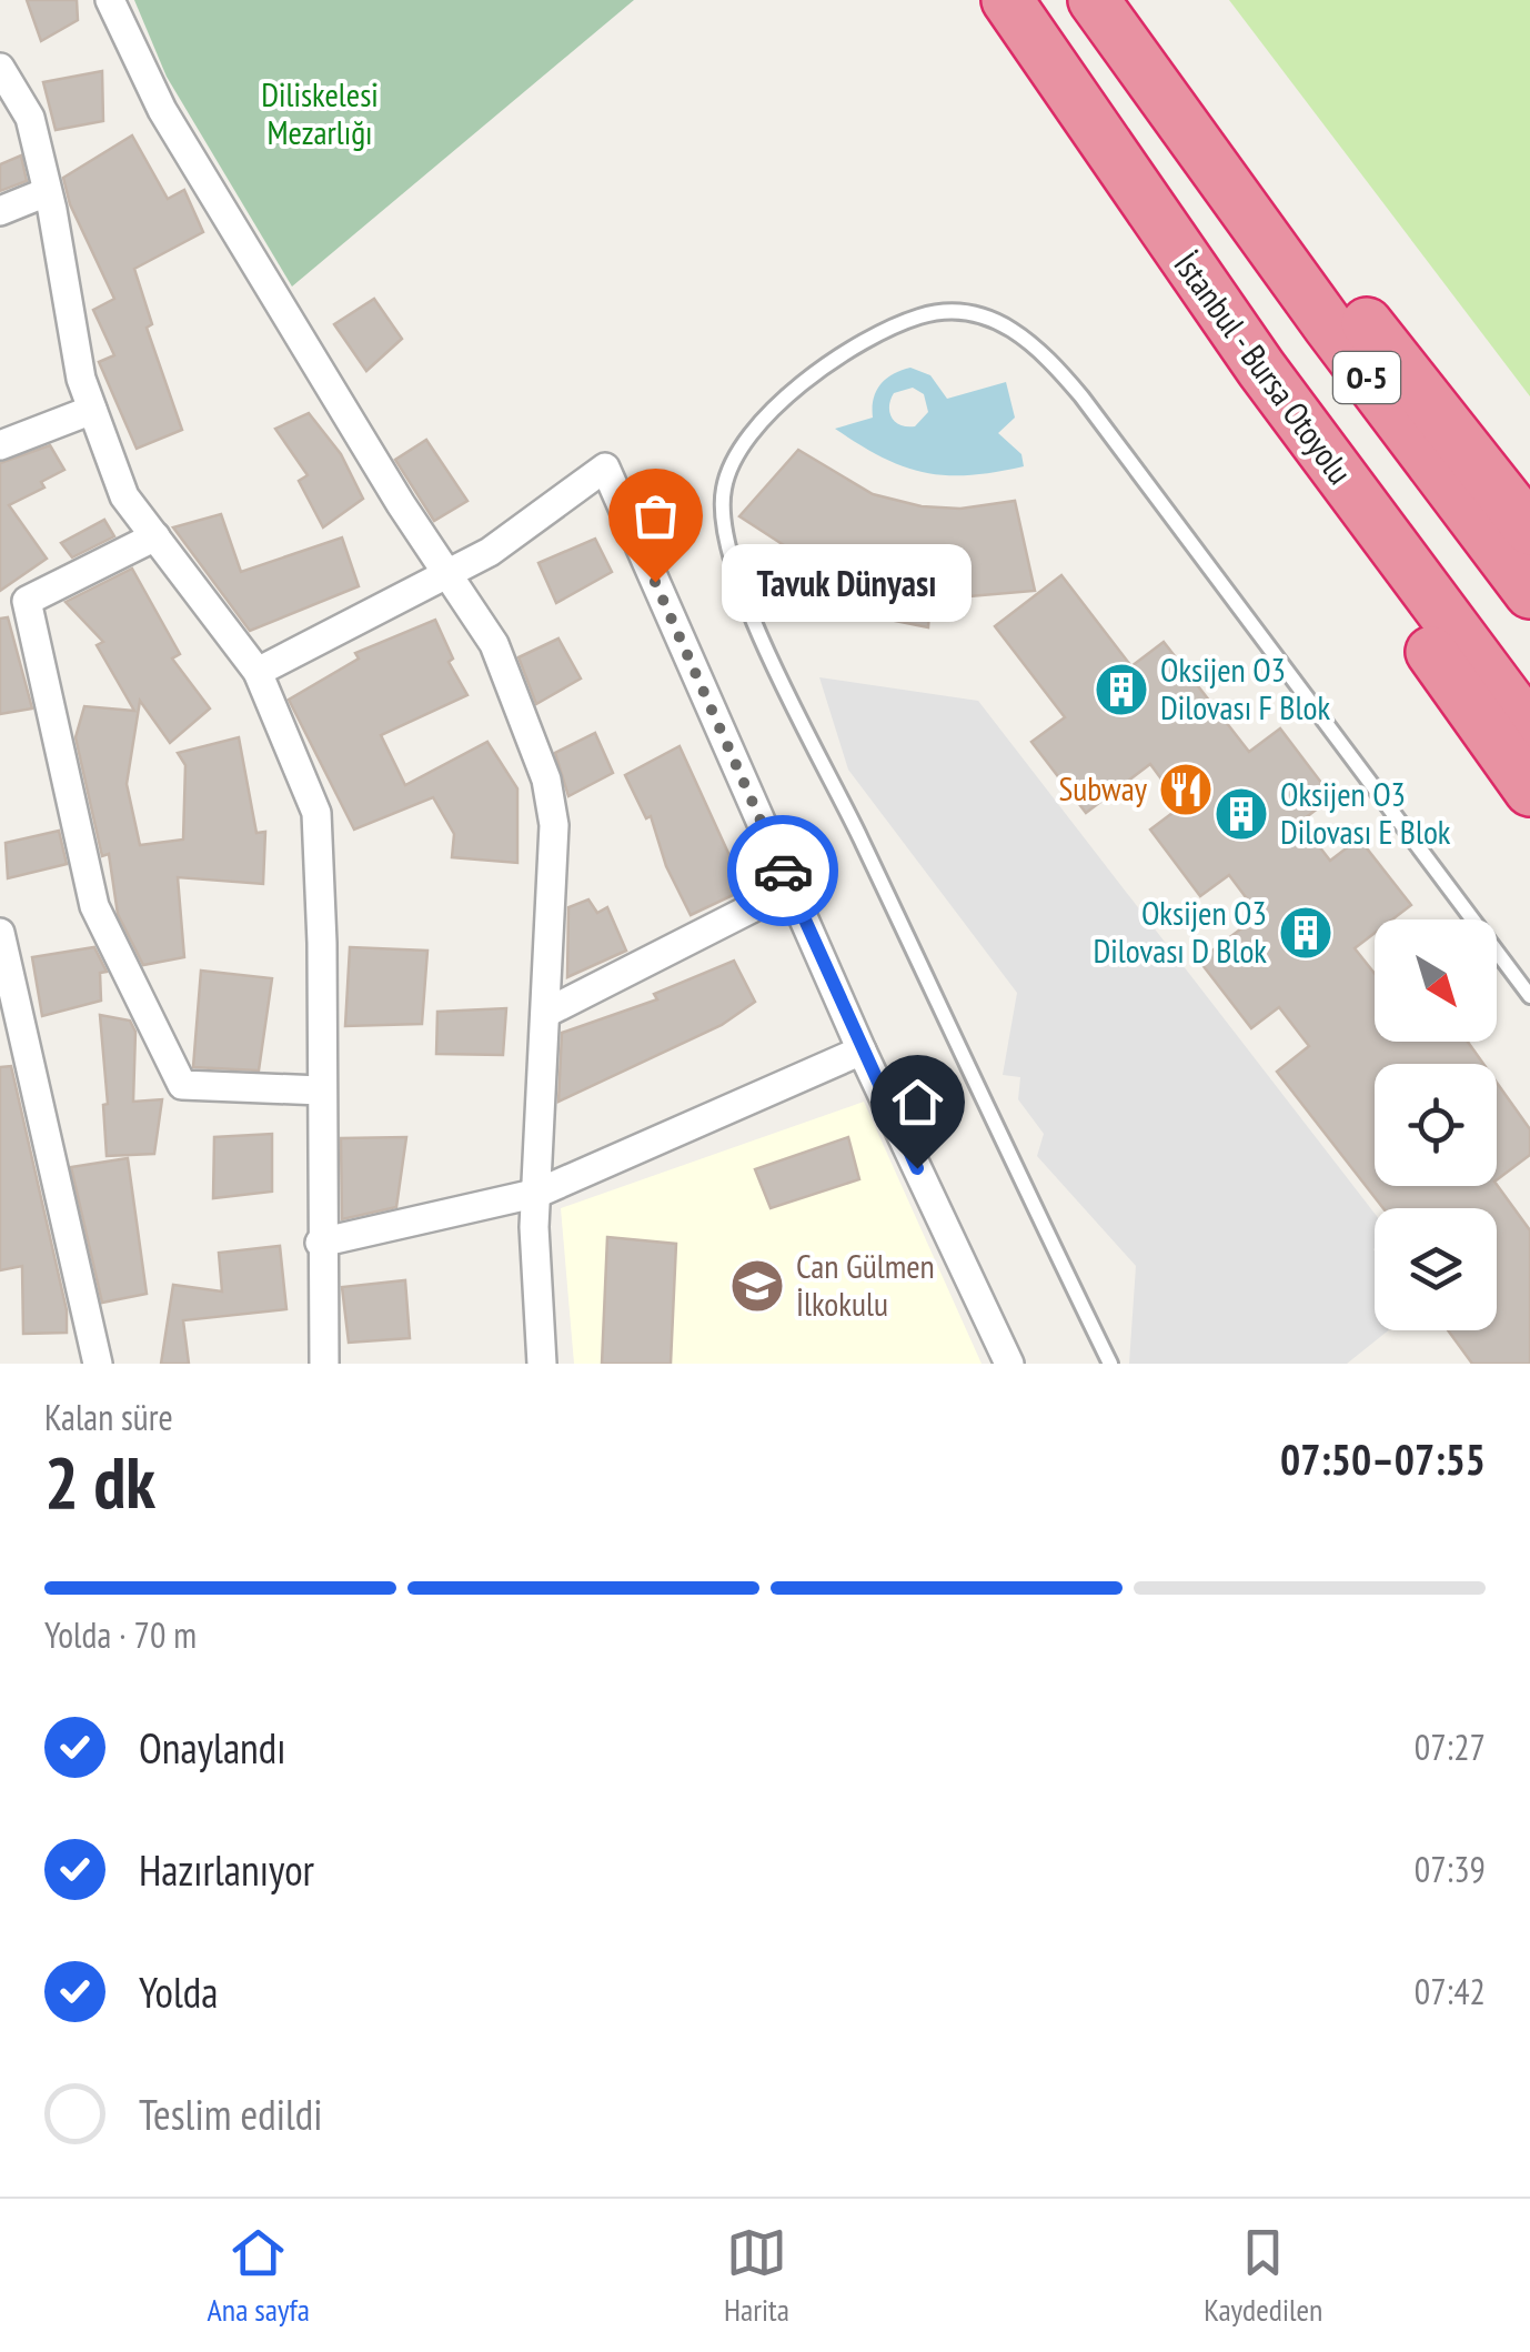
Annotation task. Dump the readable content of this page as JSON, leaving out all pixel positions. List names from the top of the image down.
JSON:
{
  "streets": {
    "highway": ["İstanbul - Bursa Otoyolu", "O-5"]
  },
  "parks": ["Diliskelesi Mezarlığı"],
  "places": {
    "other": ["Tavuk Dünyası"],
    "building": ["Oksijen O3 Dilovası F Blok", "Oksijen O3 Dilovası E Blok", "Oksijen O3 Dilovası D Blok"],
    "restaurant": ["Subway"],
    "school or university": ["Can Gülmen İlkokulu"]
  },
  "north": "bottom right",
  "page": {
    "bubble": "Tavuk Dünyası",
    "heading": ["2 dk", "Kalan süre", "07:50–07:55"],
    "bar": "Yolda · 70 m",
    "list": [
      ["Onaylandı", "07:27"],
      ["Hazırlanıyor", "07:39"],
      ["Yolda", "07:42"],
      "Teslim edildi"
    ],
    "tabs": ["Ana sayfa", "Harita", "Kaydedilen"]
  }
}
